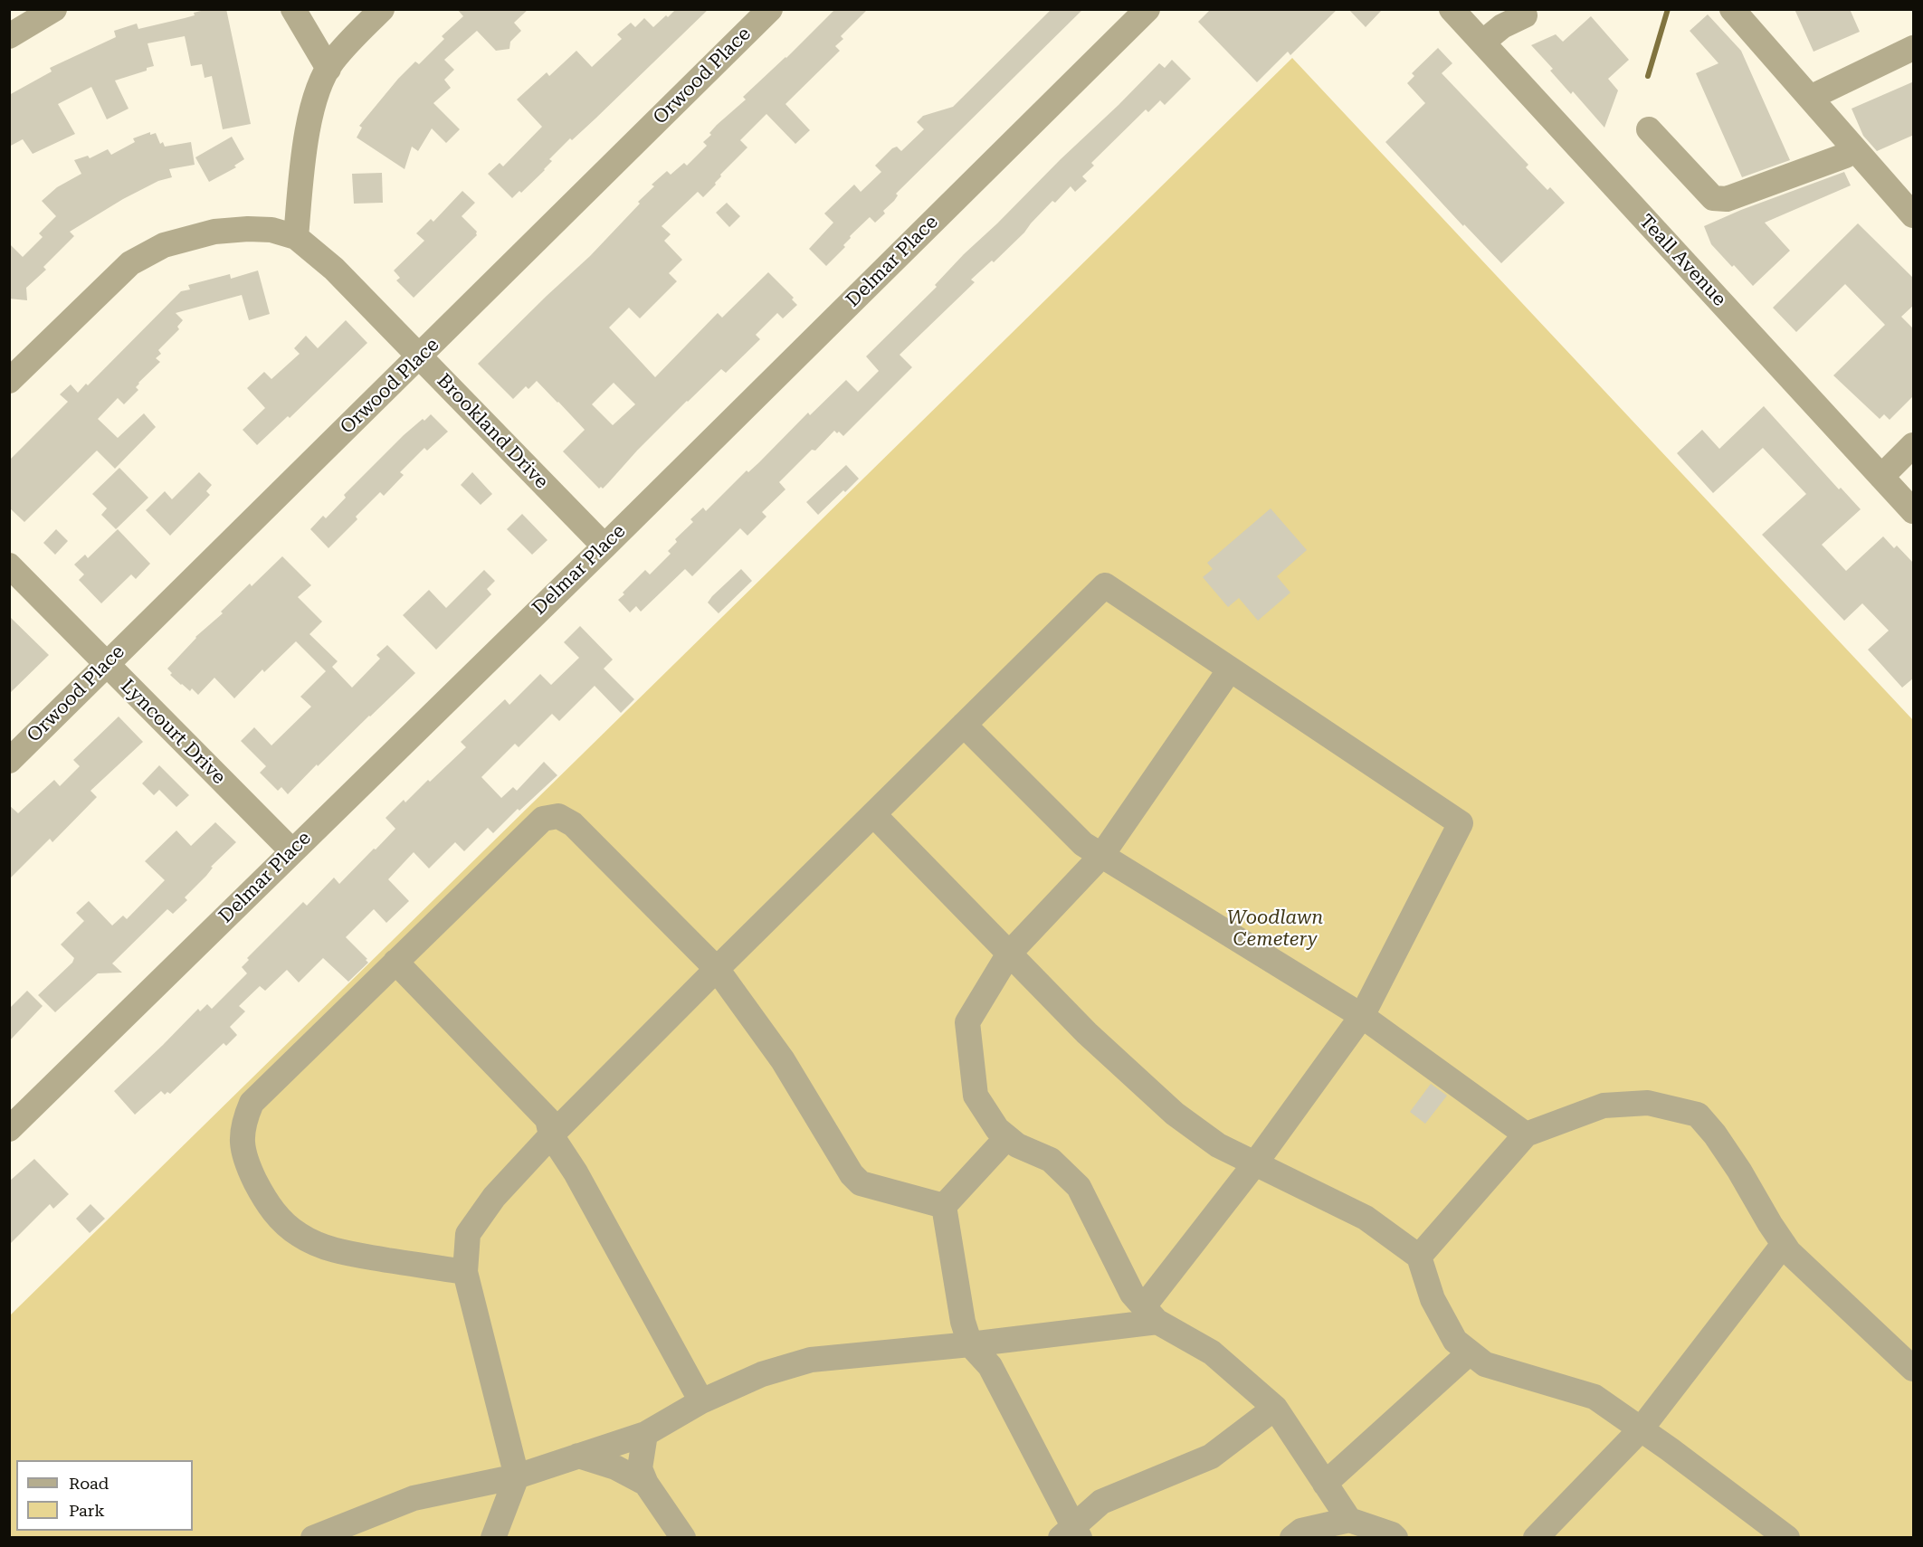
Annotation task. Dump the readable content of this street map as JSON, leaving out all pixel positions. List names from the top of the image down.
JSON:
{
  "streets": {
    "street": [
      "Orwood Place",
      "Teall Avenue",
      "Delmar Place",
      "Brookland Drive",
      "Lyncourt Drive"
    ]
  },
  "crossings": [
    ["Orwood Place", "Brookland Drive"],
    ["Orwood Place", "Lyncourt Drive"],
    ["Delmar Place", "Brookland Drive"],
    ["Delmar Place", "Lyncourt Drive"]
  ],
  "parks": ["Woodlawn Cemetery"],
  "legend": ["Road", "Park"]
}
